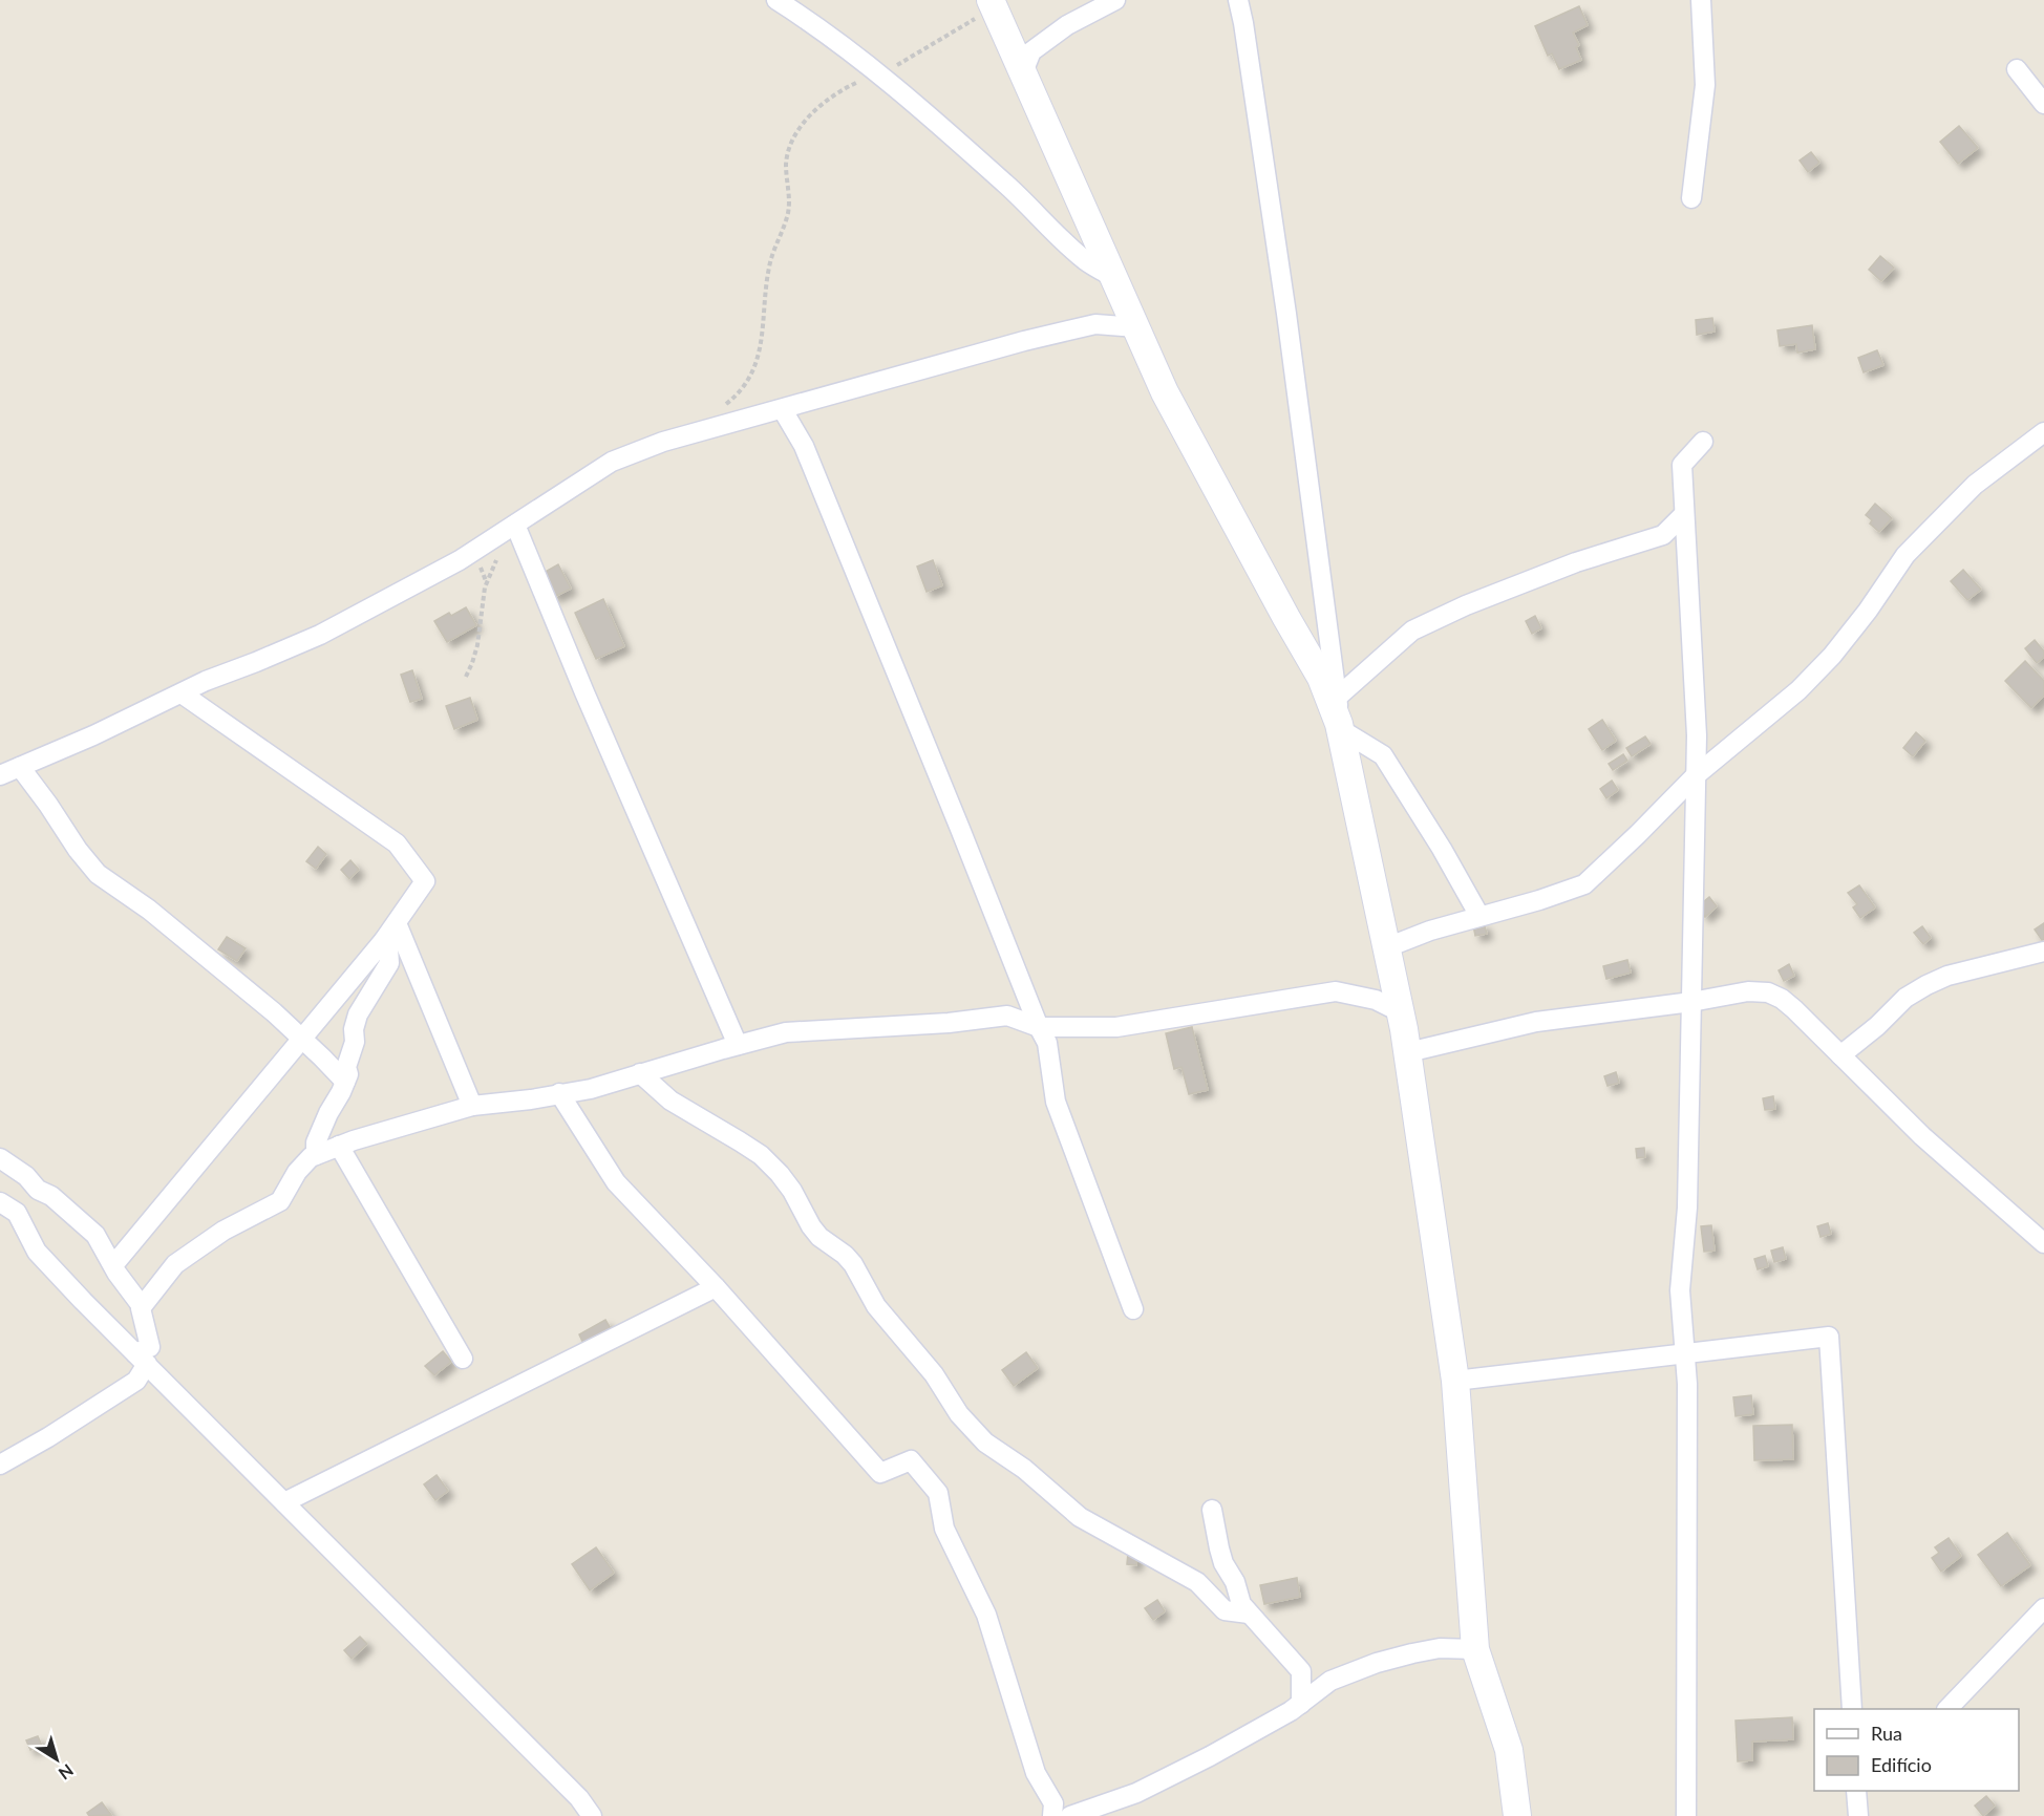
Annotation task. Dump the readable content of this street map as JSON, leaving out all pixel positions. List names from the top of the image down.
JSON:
{
  "legend": ["Rua", "Edifício"],
  "north": "bottom right"
}
